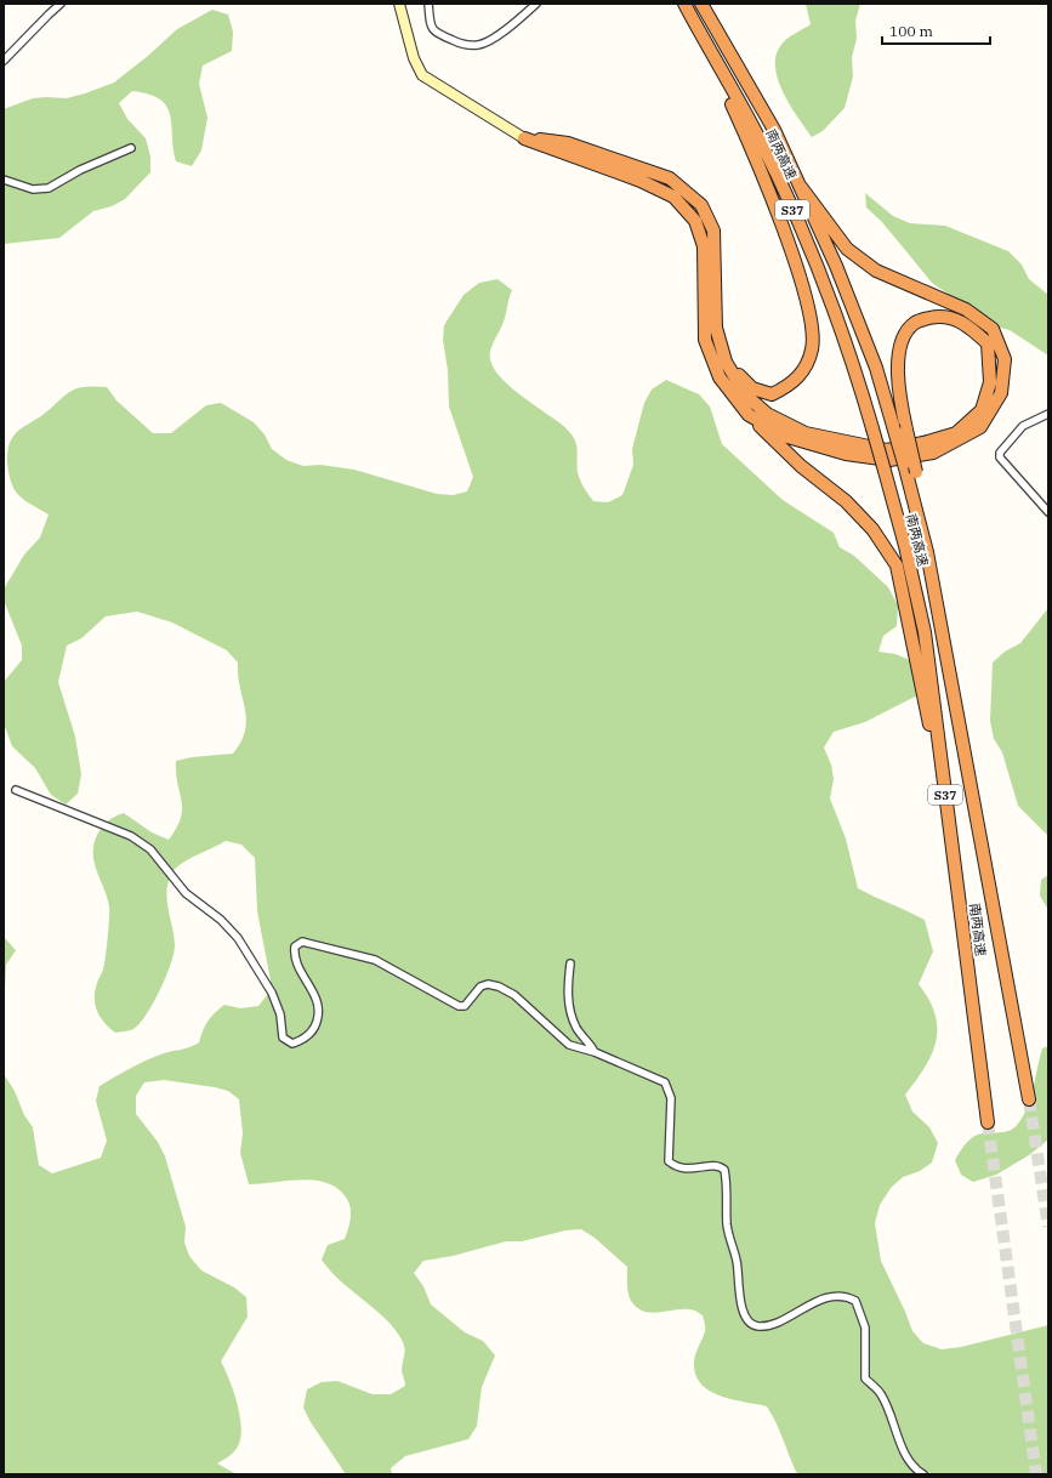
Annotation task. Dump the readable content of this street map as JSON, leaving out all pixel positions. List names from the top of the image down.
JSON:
{
  "streets": {
    "highway": ["南两高速", "S37"]
  },
  "scale_bar": "100 m"
}
